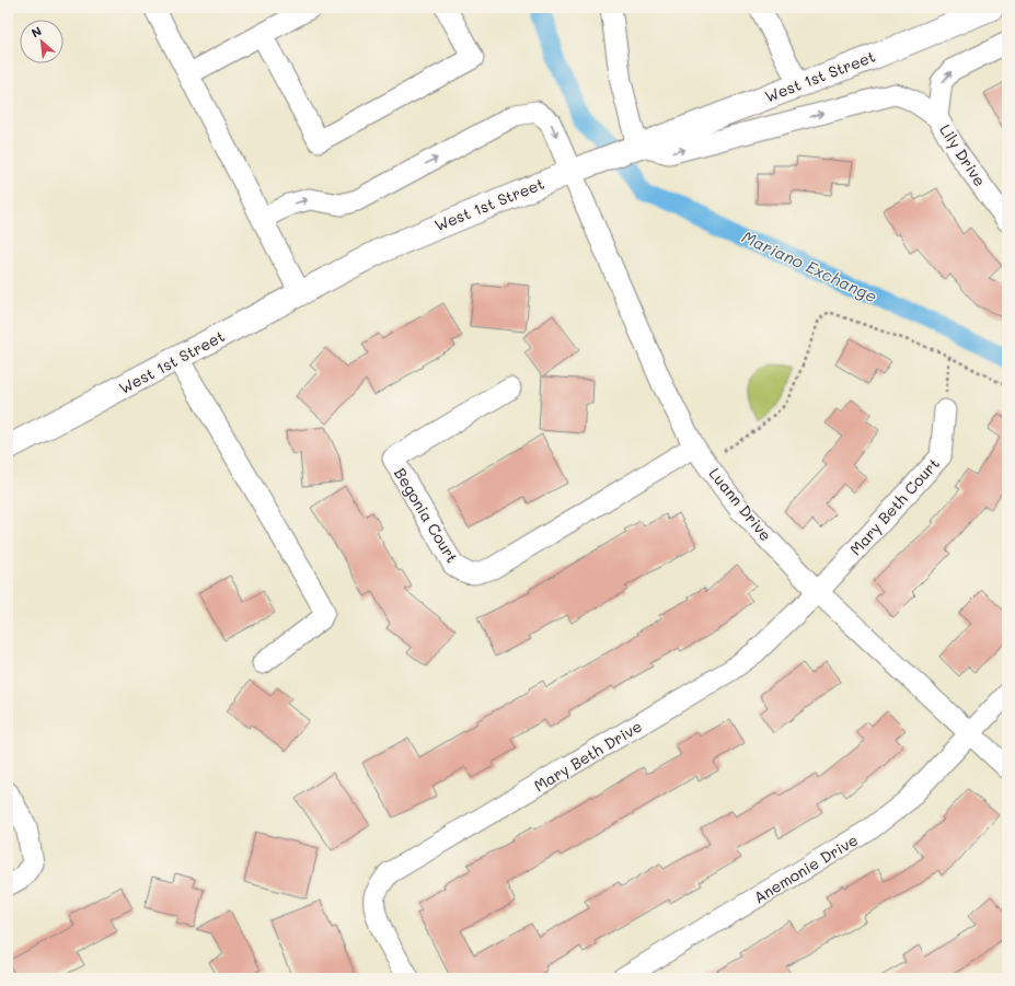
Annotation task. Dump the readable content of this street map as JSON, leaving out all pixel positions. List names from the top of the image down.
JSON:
{
  "streets": {
    "main road": ["West 1st Street"],
    "street": [
      "Lily Drive",
      "Luann Drive",
      "Mary Beth Court",
      "Begonia Court",
      "Mary Beth Drive",
      "Anemonie Drive"
    ]
  },
  "crossings": [
    ["West 1st Street", "Luann Drive"],
    ["Luann Drive", "Mary Beth Court"],
    ["Luann Drive", "Begonia Court"],
    ["Luann Drive", "Mary Beth Drive"],
    ["Luann Drive", "Anemonie Drive"],
    ["Mary Beth Court", "Mary Beth Drive"]
  ],
  "one_way": ["Lily Drive"],
  "water": ["Mariano Exchange"],
  "north": "top left"
}
